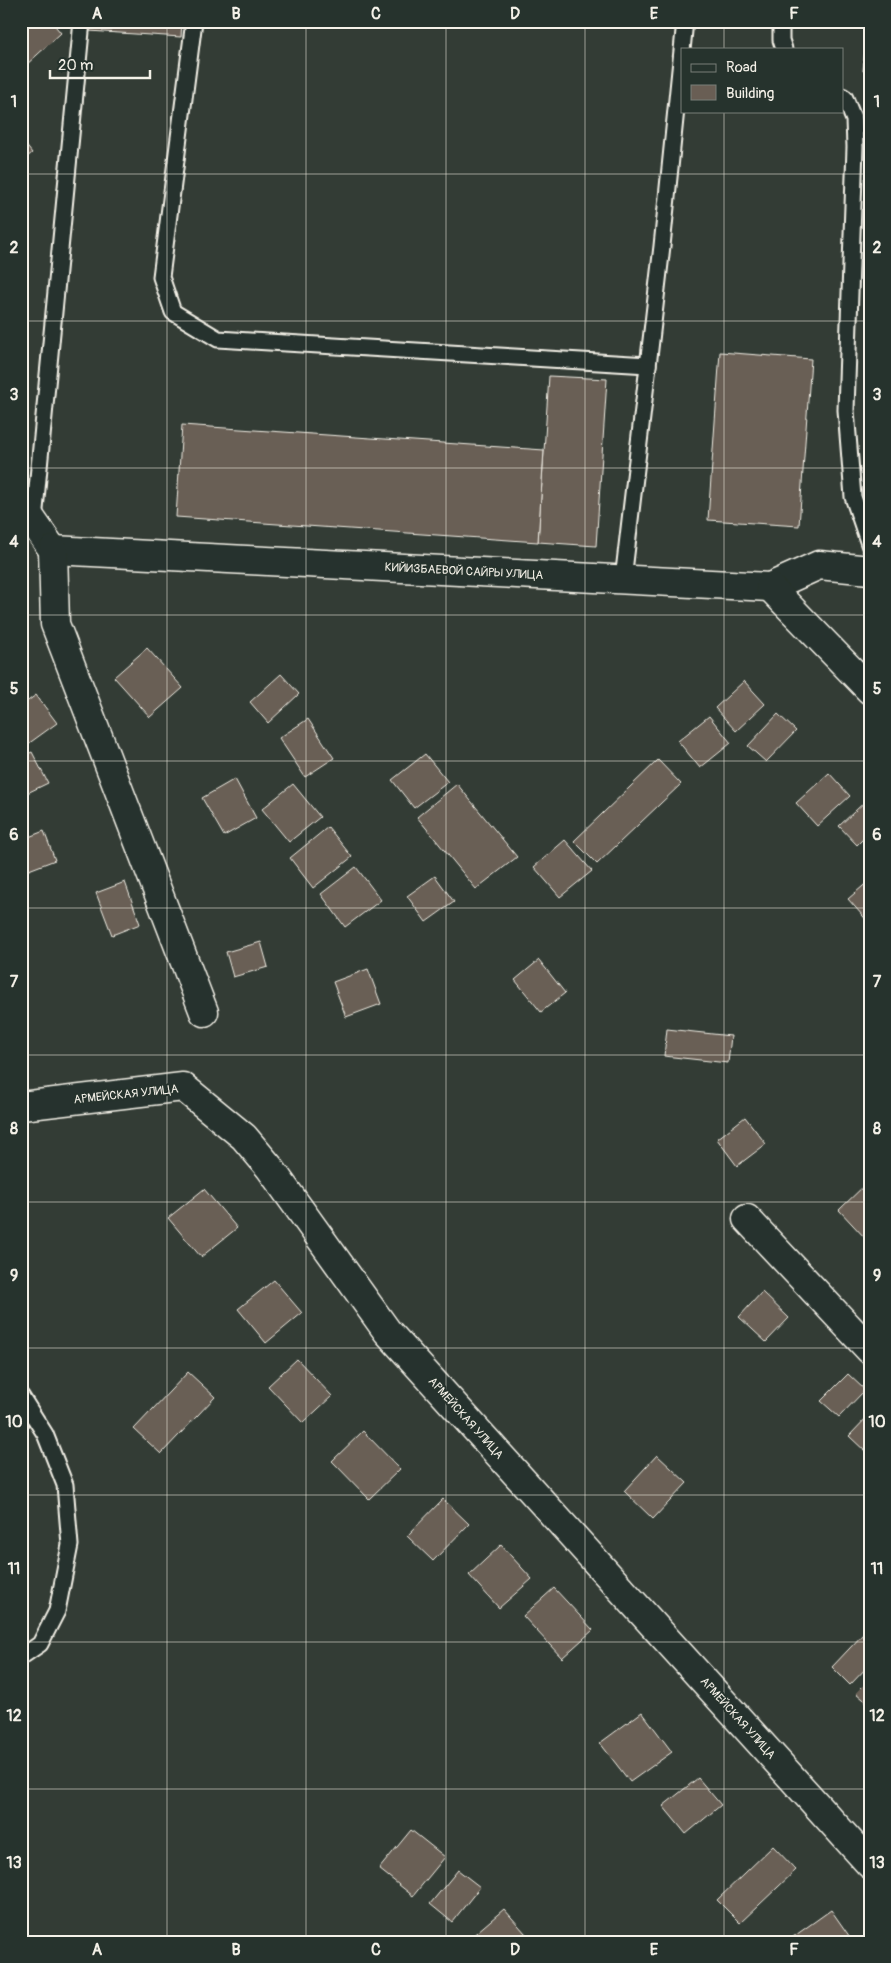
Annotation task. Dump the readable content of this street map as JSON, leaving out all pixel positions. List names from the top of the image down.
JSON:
{
  "streets": {
    "street": ["КИЙИЗБАЕВОЙ САЙРЫ УЛИЦА", "АРМЕЙСКАЯ УЛИЦА"]
  },
  "legend": ["Road", "Building"],
  "scale_bar": "20 m",
  "grid": {
    "columns": [
      "A",
      "B",
      "C",
      "D",
      "E",
      "F"
    ],
    "rows": [
      "1",
      "2",
      "3",
      "4",
      "5",
      "6",
      "7",
      "8",
      "9",
      "10",
      "11",
      "12",
      "13"
    ]
  }
}
